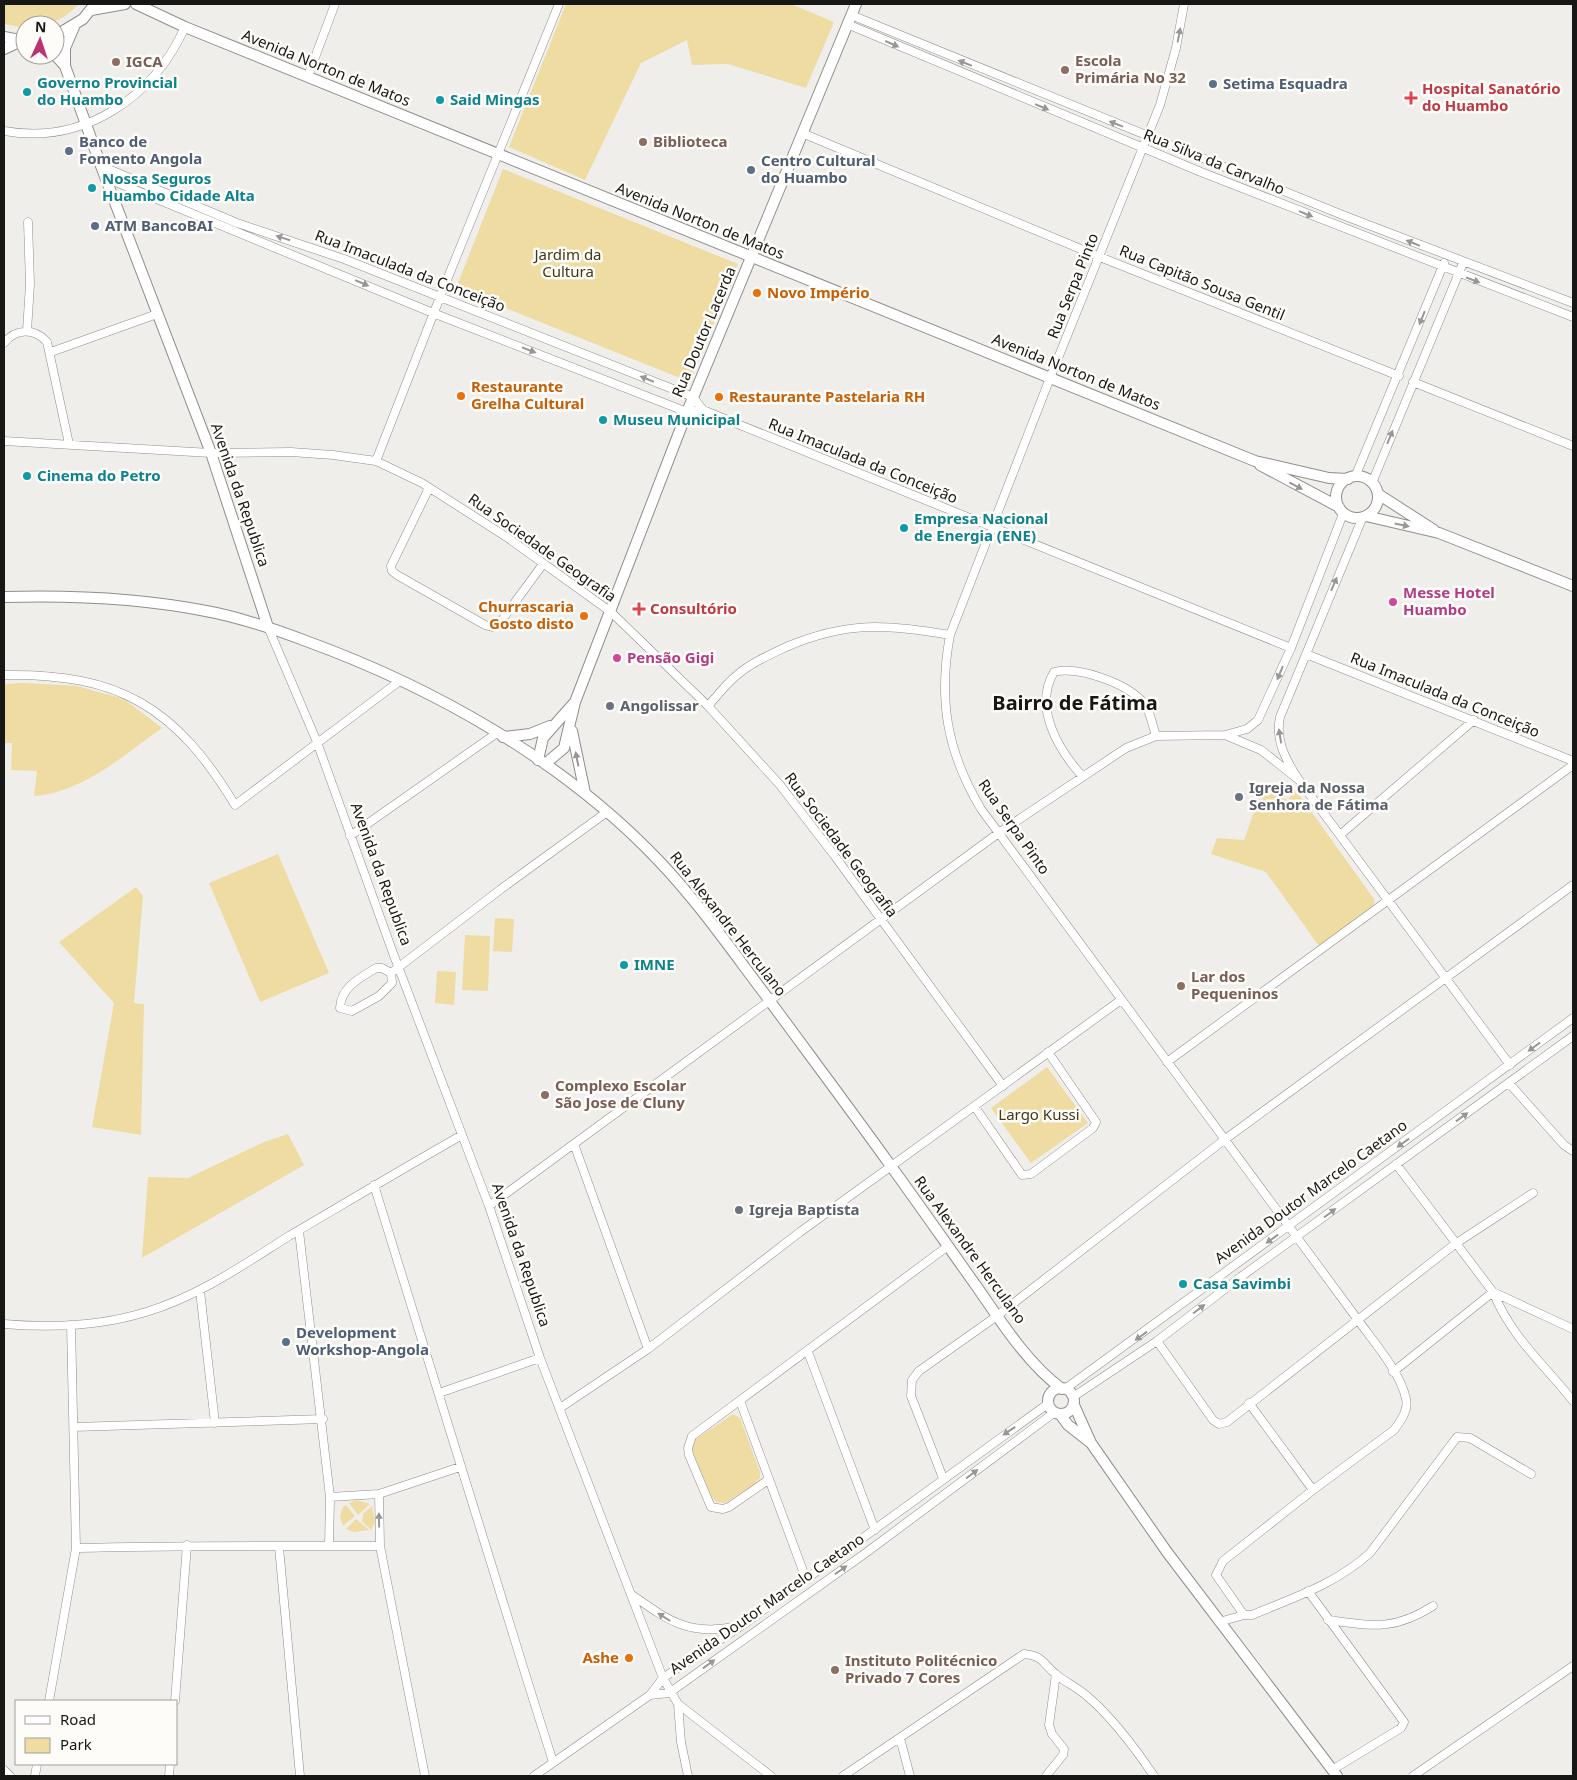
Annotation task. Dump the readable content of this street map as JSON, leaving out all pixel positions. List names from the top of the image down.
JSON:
{
  "streets": {
    "main road": [
      "Avenida Norton de Matos",
      "Rua Doutor Lacerda",
      "Avenida da Republica",
      "Rua Alexandre Herculano",
      "Avenida Doutor Marcelo Caetano"
    ],
    "street": [
      "Rua Silva da Carvalho",
      "Rua Imaculada da Conceição",
      "Rua Capitão Sousa Gentil",
      "Rua Serpa Pinto",
      "Rua Sociedade Geografia"
    ]
  },
  "crossings": [
    ["Avenida Norton de Matos", "Rua Serpa Pinto"],
    ["Avenida Norton de Matos", "Rua Doutor Lacerda"],
    ["Rua Silva da Carvalho", "Rua Serpa Pinto"],
    ["Rua Silva da Carvalho", "Rua Doutor Lacerda"],
    ["Rua Imaculada da Conceição", "Rua Serpa Pinto"],
    ["Rua Imaculada da Conceição", "Rua Doutor Lacerda"],
    ["Rua Imaculada da Conceição", "Avenida da Republica"],
    ["Rua Capitão Sousa Gentil", "Rua Serpa Pinto"],
    ["Rua Capitão Sousa Gentil", "Rua Doutor Lacerda"],
    ["Rua Serpa Pinto", "Avenida Doutor Marcelo Caetano"],
    ["Rua Doutor Lacerda", "Rua Sociedade Geografia"],
    ["Rua Doutor Lacerda", "Rua Alexandre Herculano"],
    ["Avenida da Republica", "Rua Sociedade Geografia"],
    ["Avenida da Republica", "Rua Alexandre Herculano"],
    ["Avenida da Republica", "Avenida Doutor Marcelo Caetano"],
    ["Rua Alexandre Herculano", "Avenida Doutor Marcelo Caetano"]
  ],
  "districts": ["Bairro de Fátima"],
  "parks": ["Jardim da Cultura", "Largo Kussi"],
  "places": {
    "other": [
      "IGCA",
      "Escola Primária No 32",
      "Setima Esquadra",
      "Governo Provincial do Huambo",
      "Said Mingas",
      "Biblioteca",
      "Banco de Fomento Angola",
      "Centro Cultural do Huambo",
      "Nossa Seguros Huambo Cidade Alta",
      "ATM BancoBAI",
      "Novo Império",
      "Restaurante Grelha Cultural",
      "Restaurante Pastelaria RH",
      "Museu Municipal",
      "Cinema do Petro",
      "Empresa Nacional de Energia (ENE)",
      "Messe Hotel Huambo",
      "Churrascaria Gosto disto",
      "Pensão Gigi",
      "Angolissar",
      "Igreja da Nossa Senhora de Fátima",
      "IMNE",
      "Lar dos Pequeninos",
      "Complexo Escolar São Jose de Cluny",
      "Igreja Baptista",
      "Casa Savimbi",
      "Development Workshop-Angola",
      "Ashe",
      "Instituto Politécnico Privado 7 Cores"
    ],
    "health": ["Hospital Sanatório do Huambo", "Consultório"]
  },
  "legend": ["Road", "Park"],
  "north": "top"
}
